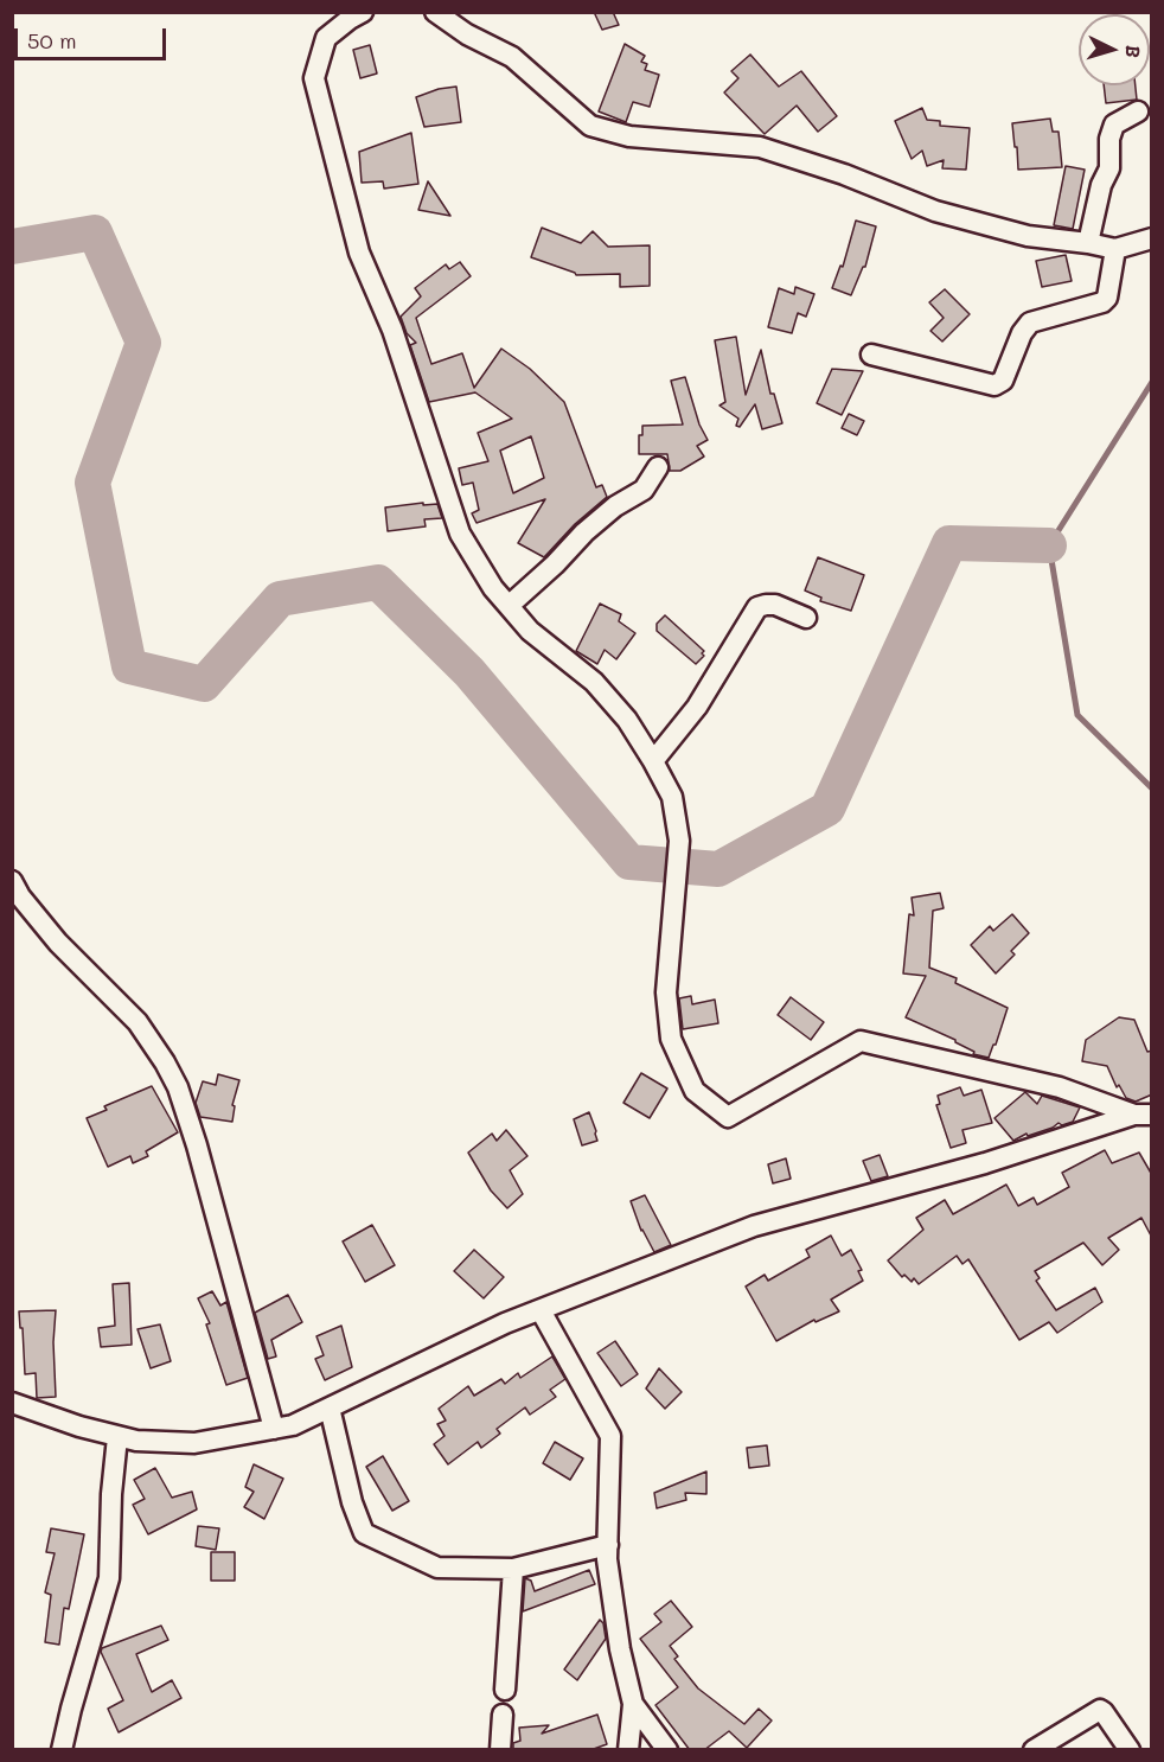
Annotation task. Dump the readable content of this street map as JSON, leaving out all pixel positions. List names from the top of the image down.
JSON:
{
  "scale_bar": "50 m",
  "north": "right"
}
